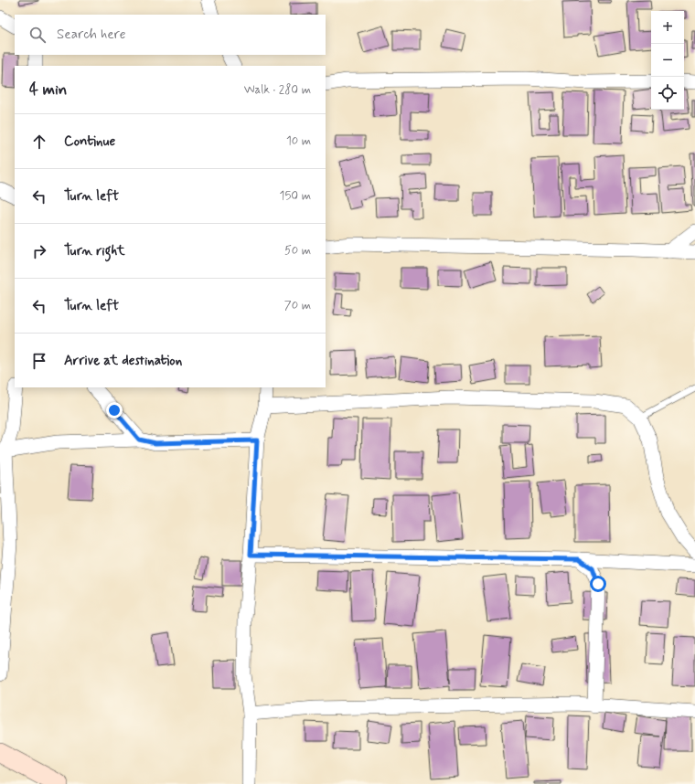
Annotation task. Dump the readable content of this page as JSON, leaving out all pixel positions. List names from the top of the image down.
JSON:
{
  "page": {
    "map_buttons": ["+", "−"],
    "search": "Search here",
    "heading": ["4 min", "Walk · 280 m"],
    "list": [
      ["Continue", "10 m"],
      ["Turn left", "150 m"],
      ["Turn right", "50 m"],
      ["Turn left", "70 m"],
      "Arrive at destination"
    ]
  }
}
